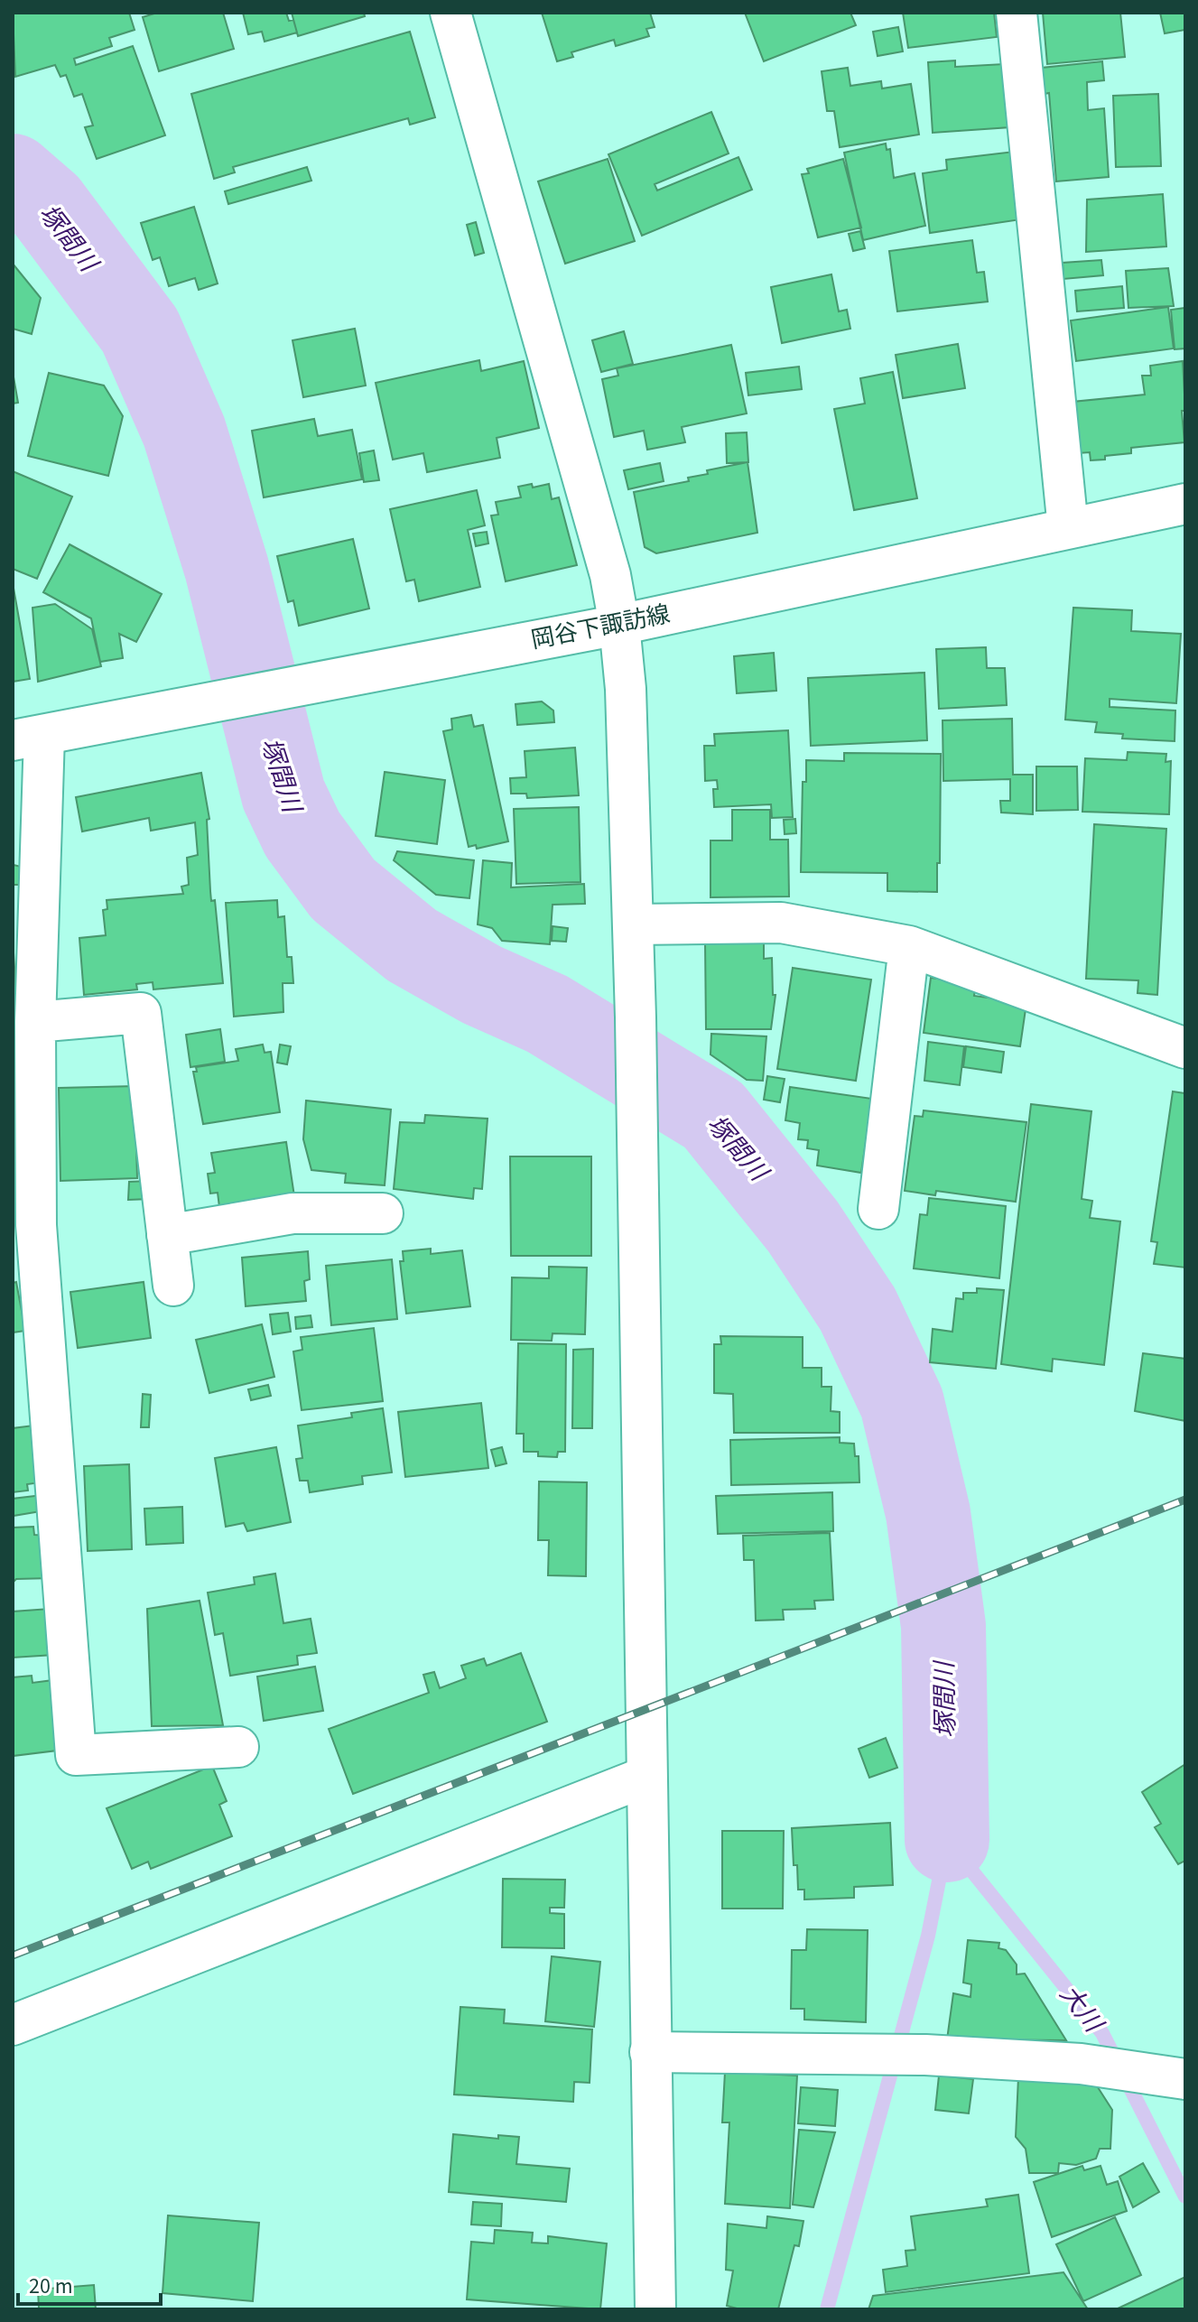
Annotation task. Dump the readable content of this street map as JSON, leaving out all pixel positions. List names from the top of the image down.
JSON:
{
  "streets": {
    "street": ["岡谷下諏訪線"]
  },
  "water": ["塚間川", "大川"],
  "scale_bar": "20 m"
}
